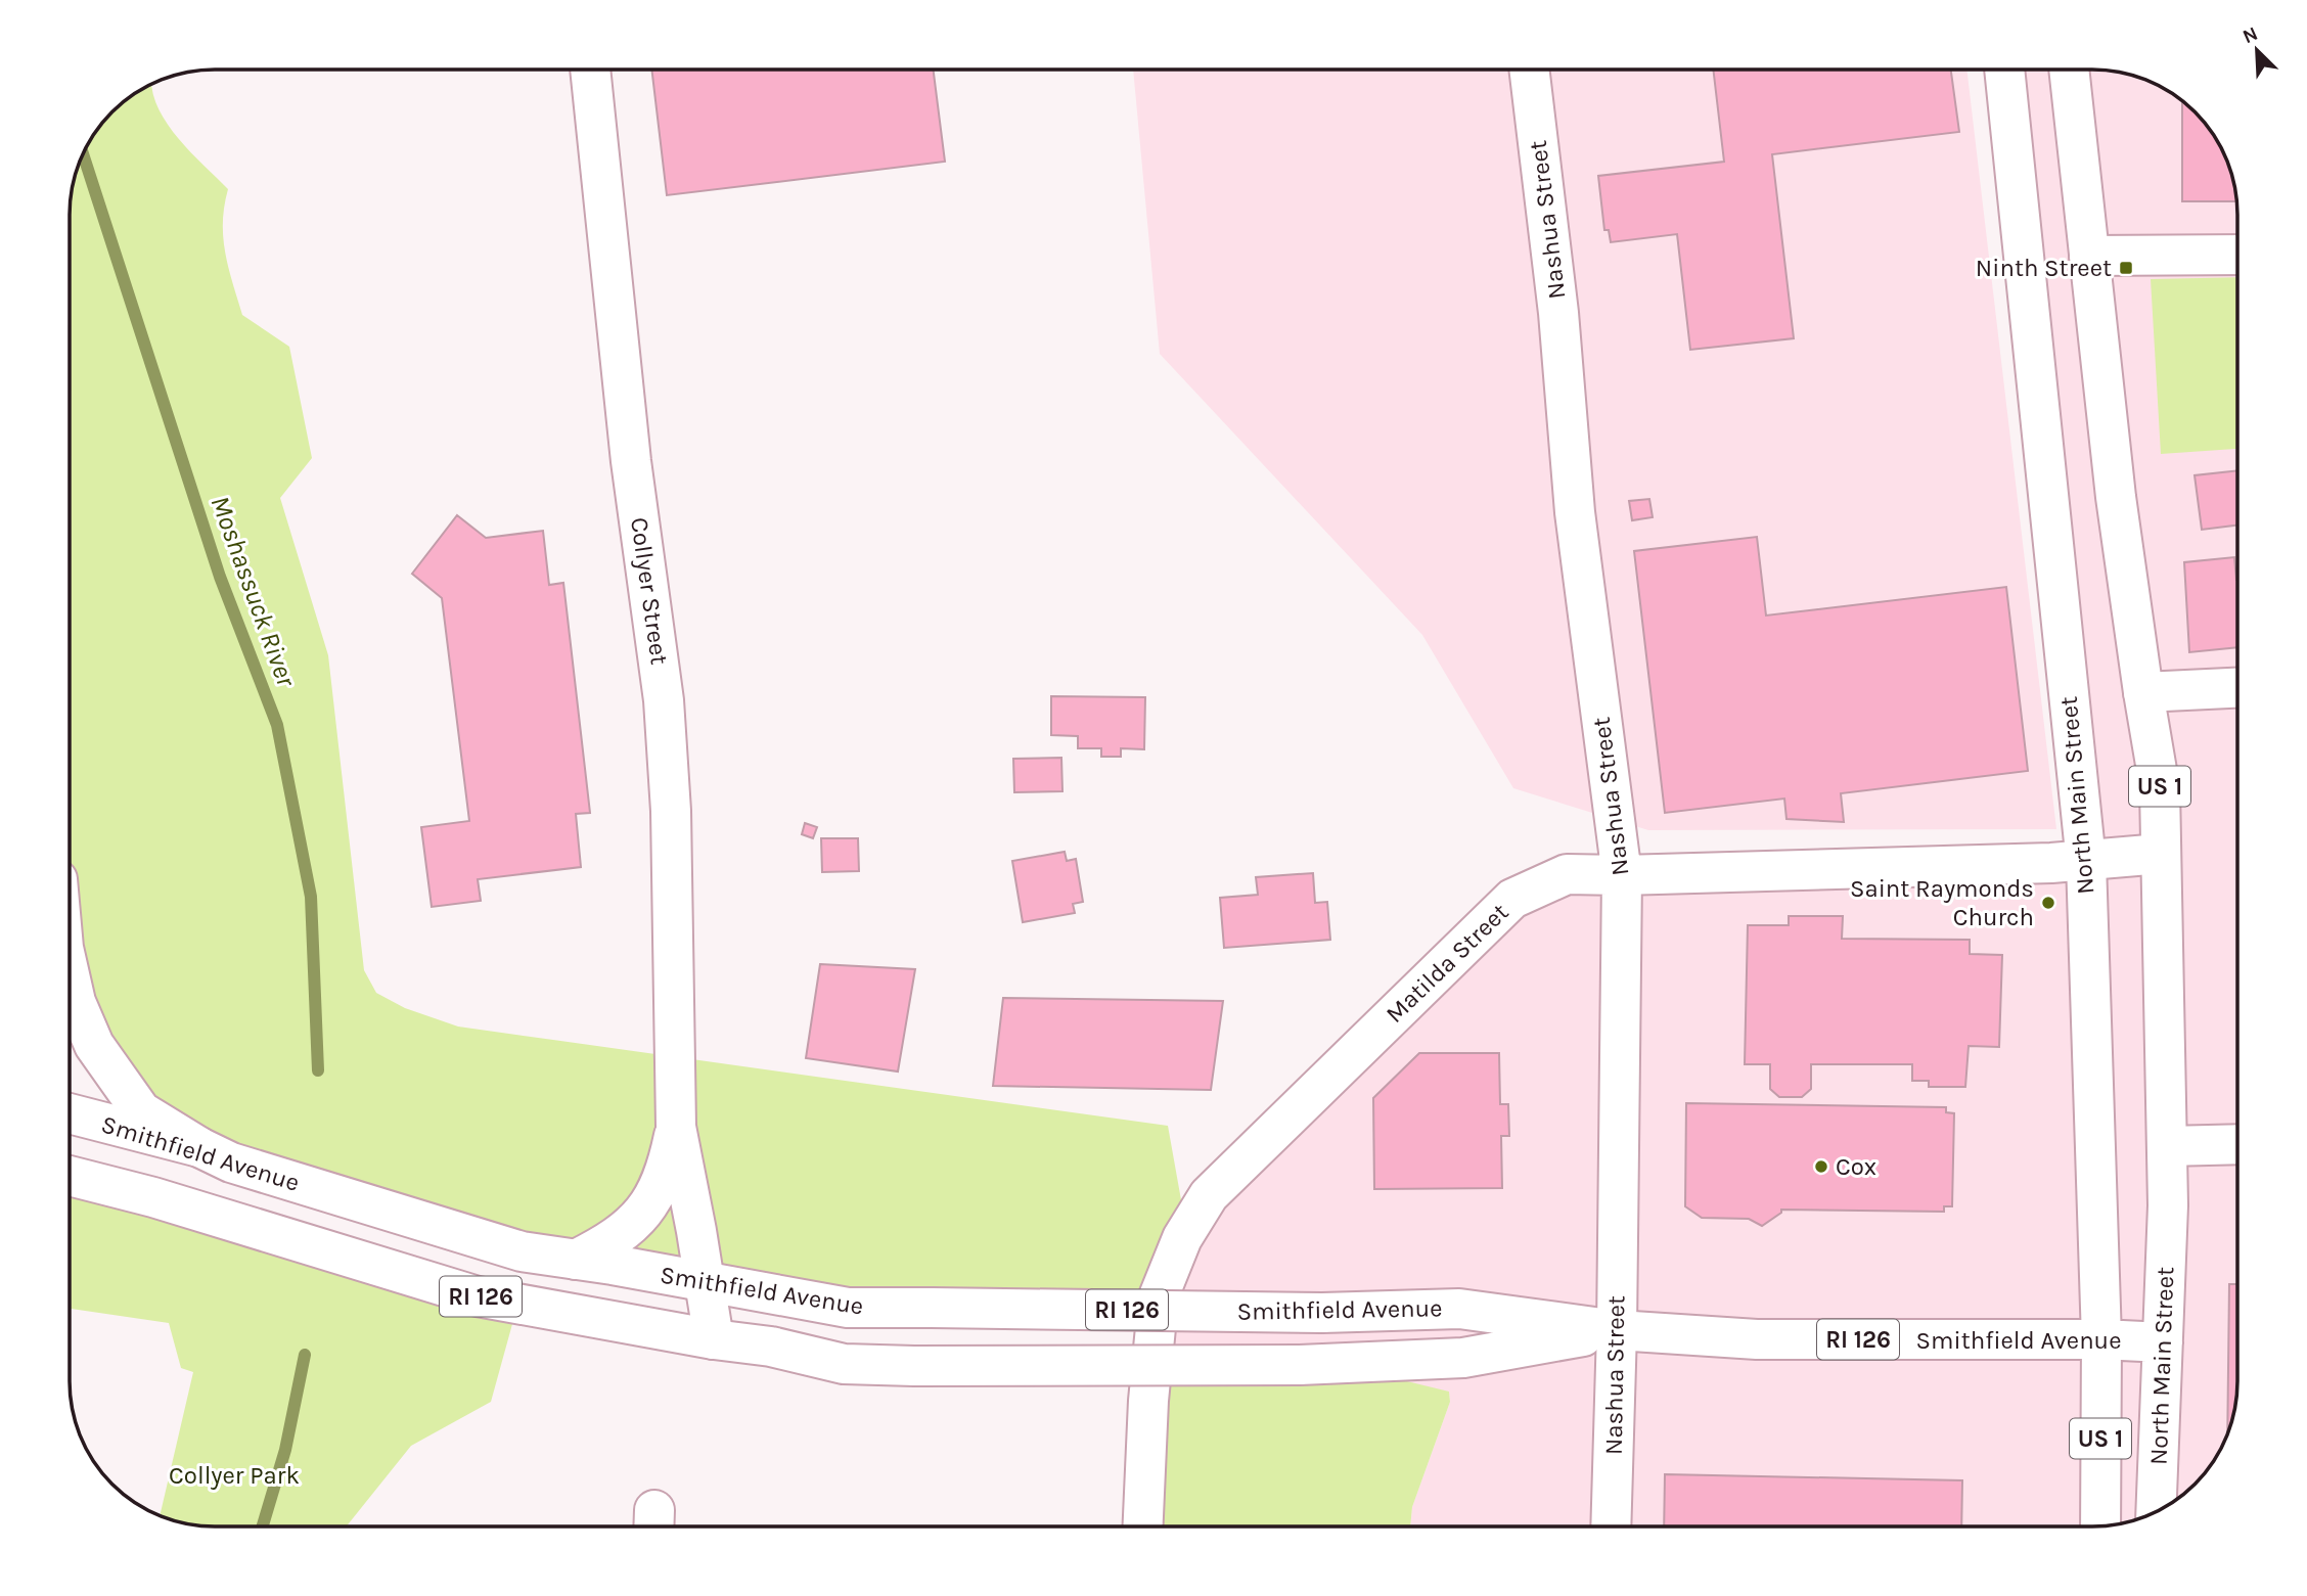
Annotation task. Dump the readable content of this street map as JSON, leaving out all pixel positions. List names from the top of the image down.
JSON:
{
  "streets": {
    "main road": [
      "Nashua Street",
      "Collyer Street",
      "US 1",
      "North Main Street",
      "Matilda Street",
      "Smithfield Avenue",
      "RI 126"
    ]
  },
  "crossings": [
    ["Nashua Street", "Matilda Street"],
    ["Nashua Street", "Smithfield Avenue"],
    ["Collyer Street", "Smithfield Avenue"],
    ["North Main Street", "Matilda Street"],
    ["North Main Street", "Smithfield Avenue"]
  ],
  "water": ["Moshassuck River"],
  "parks": ["Collyer Park"],
  "places": {
    "transit": ["Ninth Street"],
    "other": ["Saint Raymonds Church", "Cox"]
  },
  "north": "top left"
}
